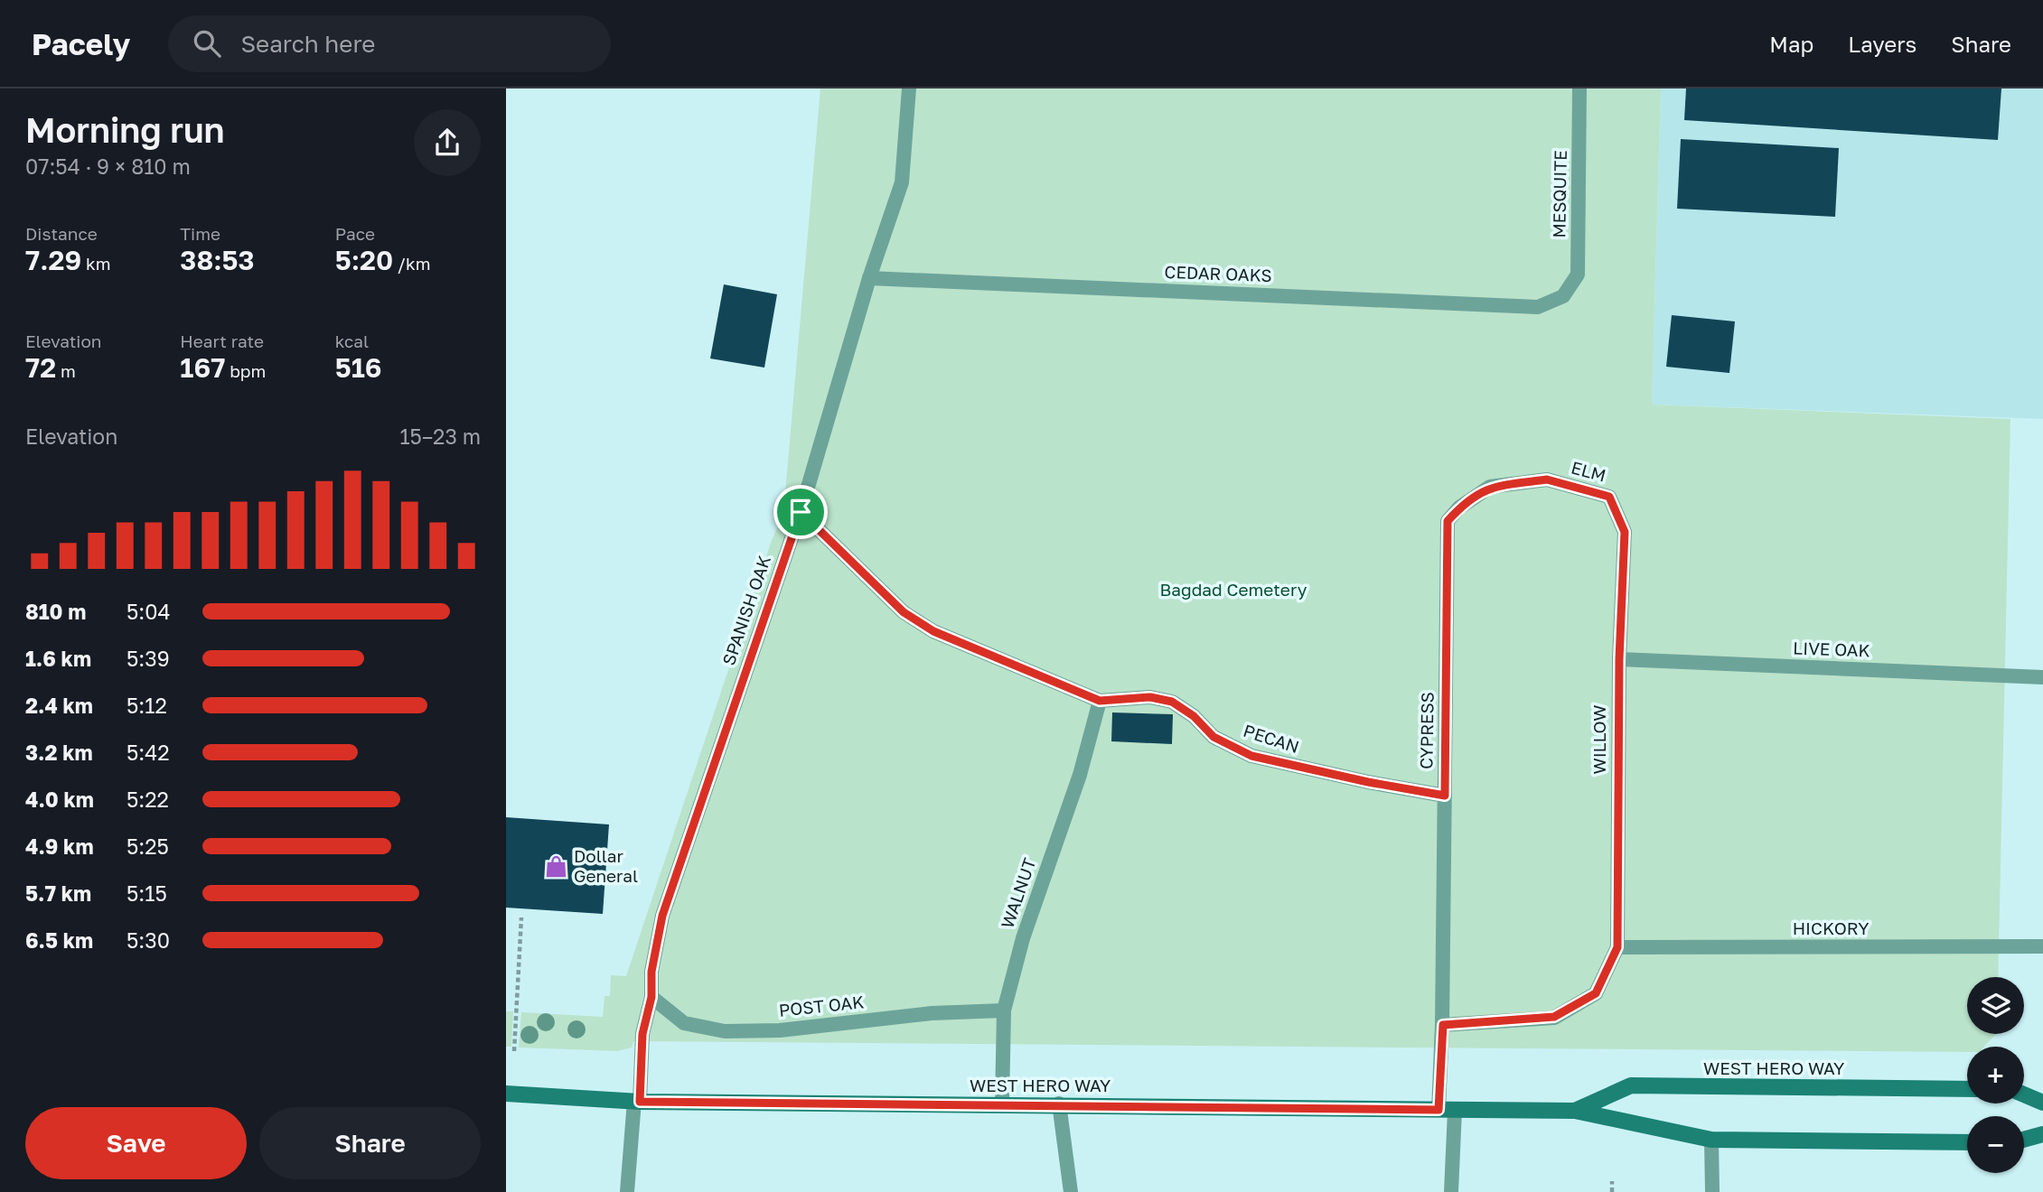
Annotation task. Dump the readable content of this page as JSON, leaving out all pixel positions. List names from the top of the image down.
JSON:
{
  "streets": {
    "main road": ["WEST HERO WAY"],
    "lane": [
      "MESQUITE",
      "CEDAR OAKS",
      "ELM",
      "SPANISH OAK",
      "LIVE OAK",
      "CYPRESS",
      "PECAN",
      "WILLOW",
      "WALNUT",
      "HICKORY",
      "POST OAK"
    ]
  },
  "crossings": [
    ["MESQUITE", "CEDAR OAKS"],
    ["CEDAR OAKS", "SPANISH OAK"],
    ["ELM", "CYPRESS"],
    ["ELM", "WILLOW"],
    ["SPANISH OAK", "POST OAK"],
    ["SPANISH OAK", "WEST HERO WAY"],
    ["LIVE OAK", "WILLOW"],
    ["CYPRESS", "PECAN"],
    ["CYPRESS", "WEST HERO WAY"],
    ["PECAN", "WALNUT"],
    ["WILLOW", "HICKORY"],
    ["WALNUT", "POST OAK"],
    ["WALNUT", "WEST HERO WAY"]
  ],
  "parks": ["Bagdad Cemetery"],
  "places": {
    "shop": ["Dollar General"]
  },
  "page": {
    "header": "Pacely",
    "search": "Search here",
    "nav": ["Map", "Layers", "Share"],
    "heading": ["Morning run", "07:54 · 9 × 810 m"],
    "stats": [
      ["Distance", "7.29 km"],
      ["Time", "38:53"],
      ["Pace", "5:20 /km"],
      ["Elevation", "72 m"],
      ["Heart rate", "167 bpm"],
      ["kcal", "516"]
    ],
    "chart": ["Elevation", "15–23 m"],
    "list": [
      {
        "name": "810 m",
        "note": "5:04"
      },
      {
        "name": "1.6 km",
        "note": "5:39"
      },
      {
        "name": "2.4 km",
        "note": "5:12"
      },
      {
        "name": "3.2 km",
        "note": "5:42"
      },
      {
        "name": "4.0 km",
        "note": "5:22"
      },
      {
        "name": "4.9 km",
        "note": "5:25"
      },
      {
        "name": "5.7 km",
        "note": "5:15"
      },
      {
        "name": "6.5 km",
        "note": "5:30"
      }
    ],
    "map_buttons": ["+", "−"],
    "buttons": ["Save", "Share"]
  }
}
